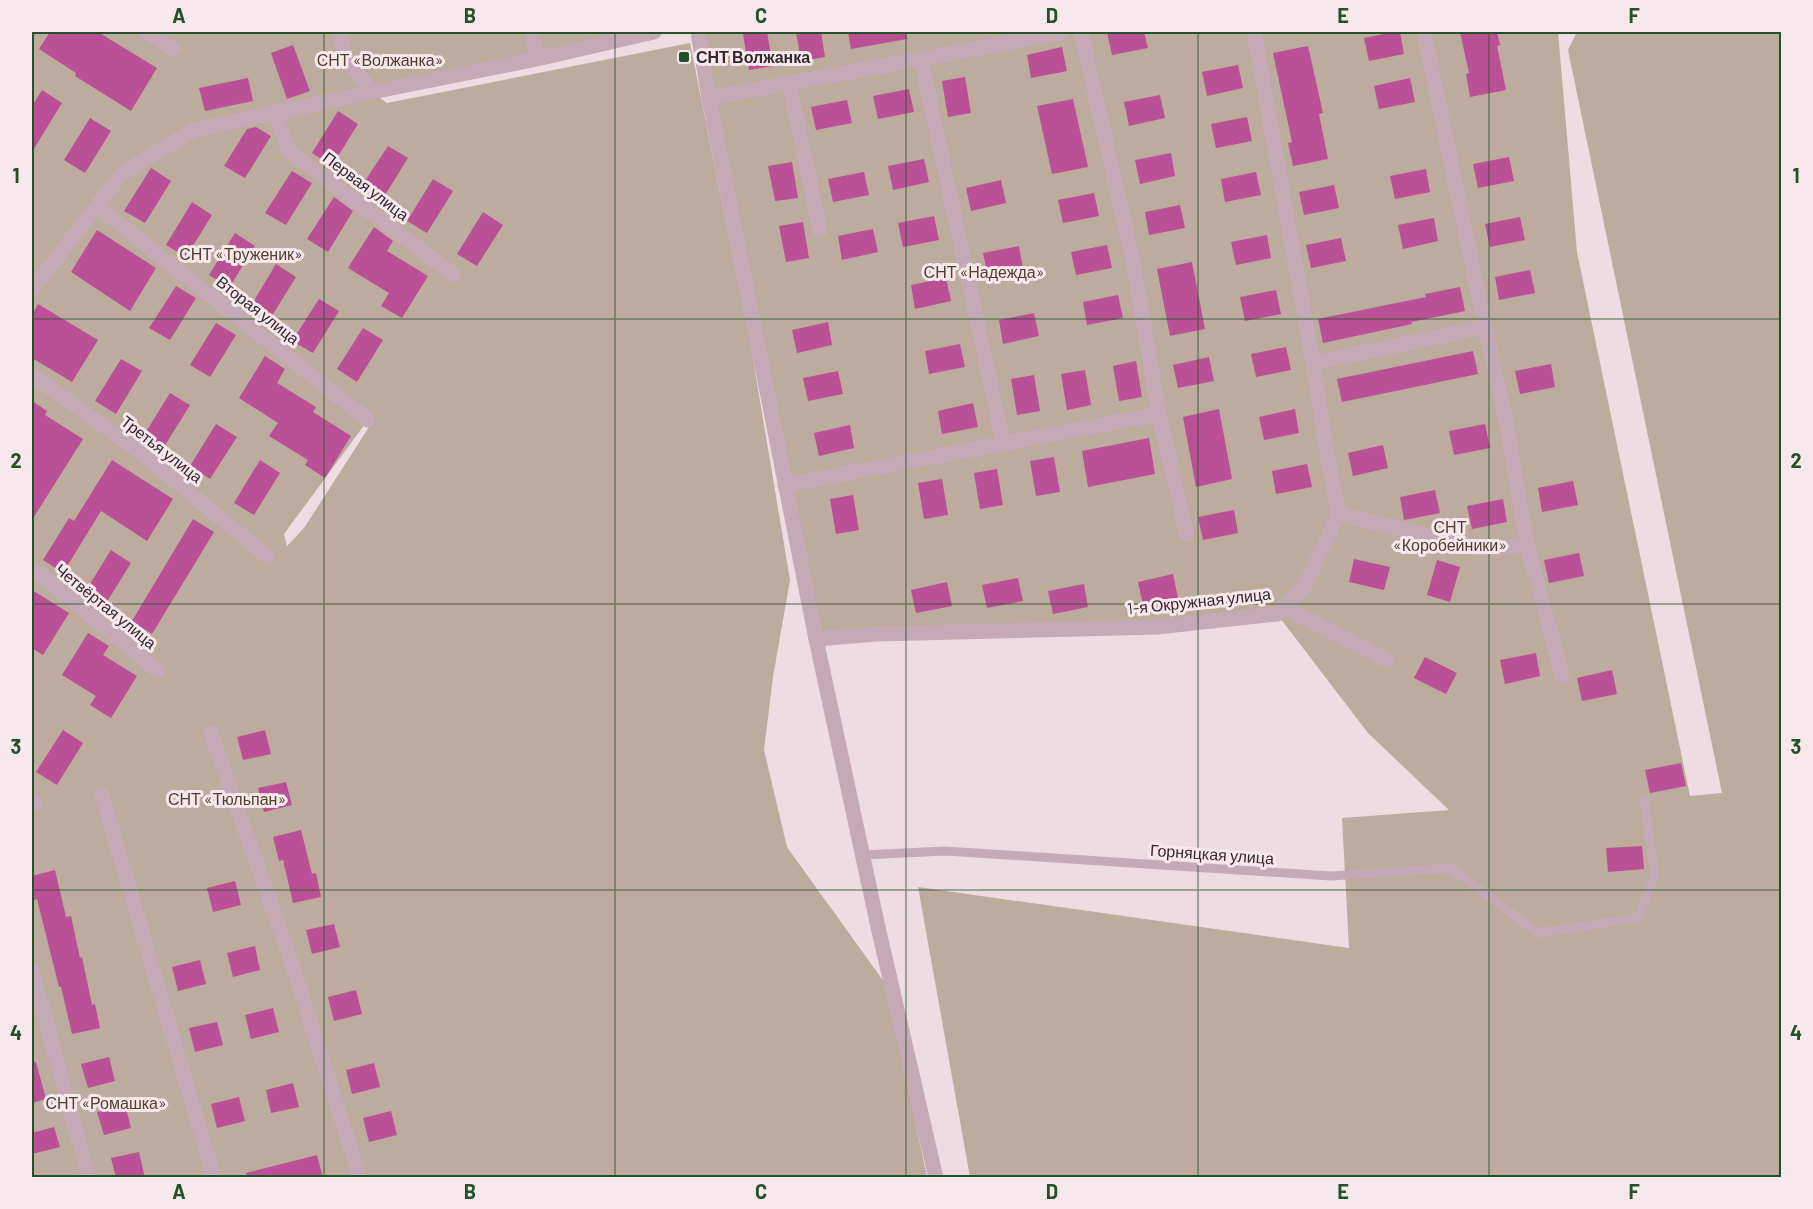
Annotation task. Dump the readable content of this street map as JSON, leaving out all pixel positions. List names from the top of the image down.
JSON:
{
  "streets": {
    "street": [
      "Первая улица",
      "Вторая улица",
      "Третья улица",
      "1-я Окружная улица",
      "Четвёртая улица"
    ],
    "lane": ["Горняцкая улица"]
  },
  "parks": [
    "СНТ «Волжанка»",
    "СНТ «Труженик»",
    "СНТ «Надежда»",
    "СНТ «Коробейники»",
    "СНТ «Тюльпан»",
    "СНТ «Ромашка»"
  ],
  "places": {
    "transit": ["СНТ Волжанка"]
  },
  "grid": {
    "columns": [
      "A",
      "B",
      "C",
      "D",
      "E",
      "F"
    ],
    "rows": [
      "1",
      "2",
      "3",
      "4"
    ]
  }
}
